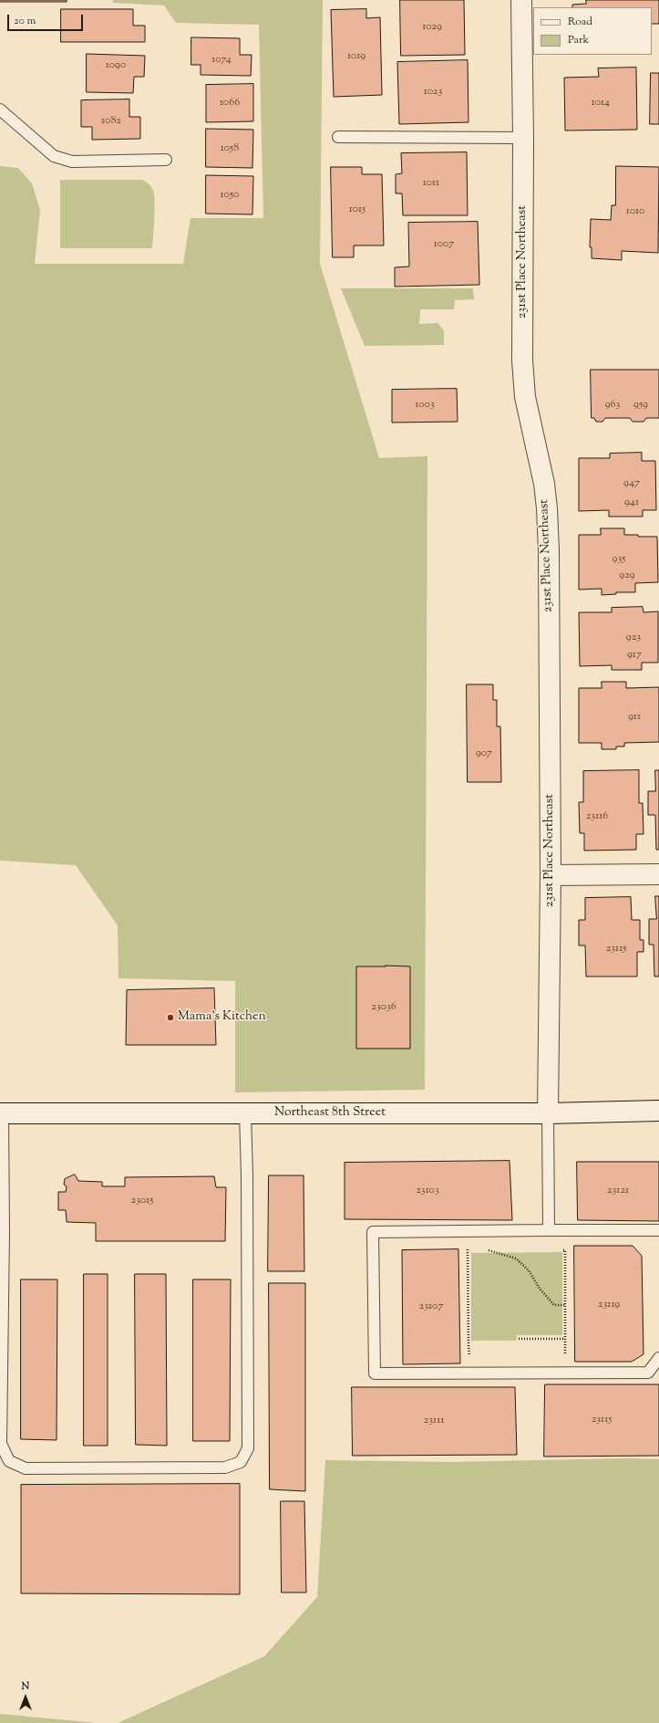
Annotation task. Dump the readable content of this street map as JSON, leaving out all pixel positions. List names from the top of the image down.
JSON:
{
  "streets": {
    "street": ["231st Place Northeast", "Northeast 8th Street"]
  },
  "crossings": [
    ["231st Place Northeast", "Northeast 8th Street"]
  ],
  "places": ["Mama's Kitchen"],
  "house_numbers": [
    "1029",
    "1019",
    "1074",
    "1090",
    "1023",
    "1066",
    "1014",
    "1082",
    "1058",
    "1011",
    "1050",
    "1015",
    "1010",
    "1007",
    "1003",
    "963",
    "959",
    "947",
    "941",
    "935",
    "929",
    "923",
    "917",
    "911",
    "907",
    "23116",
    "23115",
    "23036",
    "23103",
    "23121",
    "23015",
    "23119",
    "23107",
    "23115",
    "23111"
  ],
  "legend": ["Road", "Park"],
  "scale_bar": "20 m",
  "north": "top"
}
